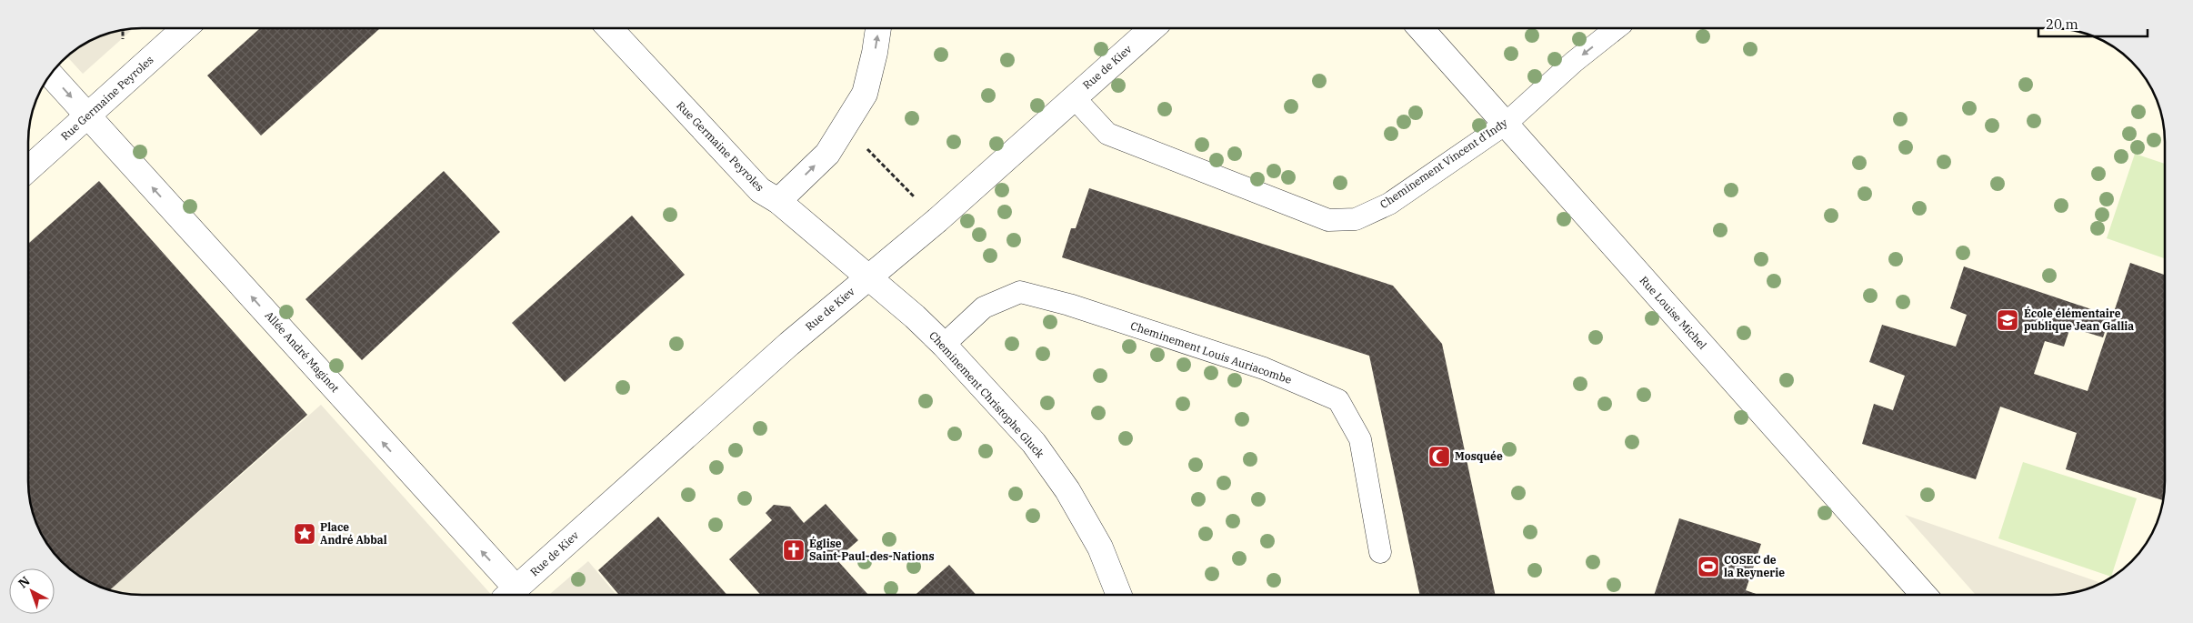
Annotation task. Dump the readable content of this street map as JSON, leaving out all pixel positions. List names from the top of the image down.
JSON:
{
  "streets": {
    "street": [
      "Rue de Kiev",
      "Rue Germaine Peyroles",
      "Rue Louise Michel",
      "Allée André Maginot",
      "Cheminement Christophe Gluck"
    ],
    "lane": ["Cheminement Vincent d'Indy", "Cheminement Louis Auriacombe"]
  },
  "crossings": [
    ["Rue de Kiev", "Rue Germaine Peyroles"],
    ["Rue de Kiev", "Cheminement Vincent d'Indy"],
    ["Rue de Kiev", "Allée André Maginot"],
    ["Rue de Kiev", "Cheminement Christophe Gluck"],
    ["Rue Germaine Peyroles", "Allée André Maginot"],
    ["Rue Germaine Peyroles", "Cheminement Christophe Gluck"],
    ["Cheminement Vincent d'Indy", "Rue Louise Michel"],
    ["Cheminement Louis Auriacombe", "Cheminement Christophe Gluck"]
  ],
  "one_way": ["Allée André Maginot"],
  "places": {
    "school or university": ["École élémentaire publique Jean Gallia"],
    "mosque": ["Mosquée"],
    "place": ["Place André Abbal"],
    "church": ["Église Saint-Paul-des-Nations"],
    "sports": ["COSEC de la Reynerie"]
  },
  "scale_bar": "20 m",
  "north": "top left"
}
